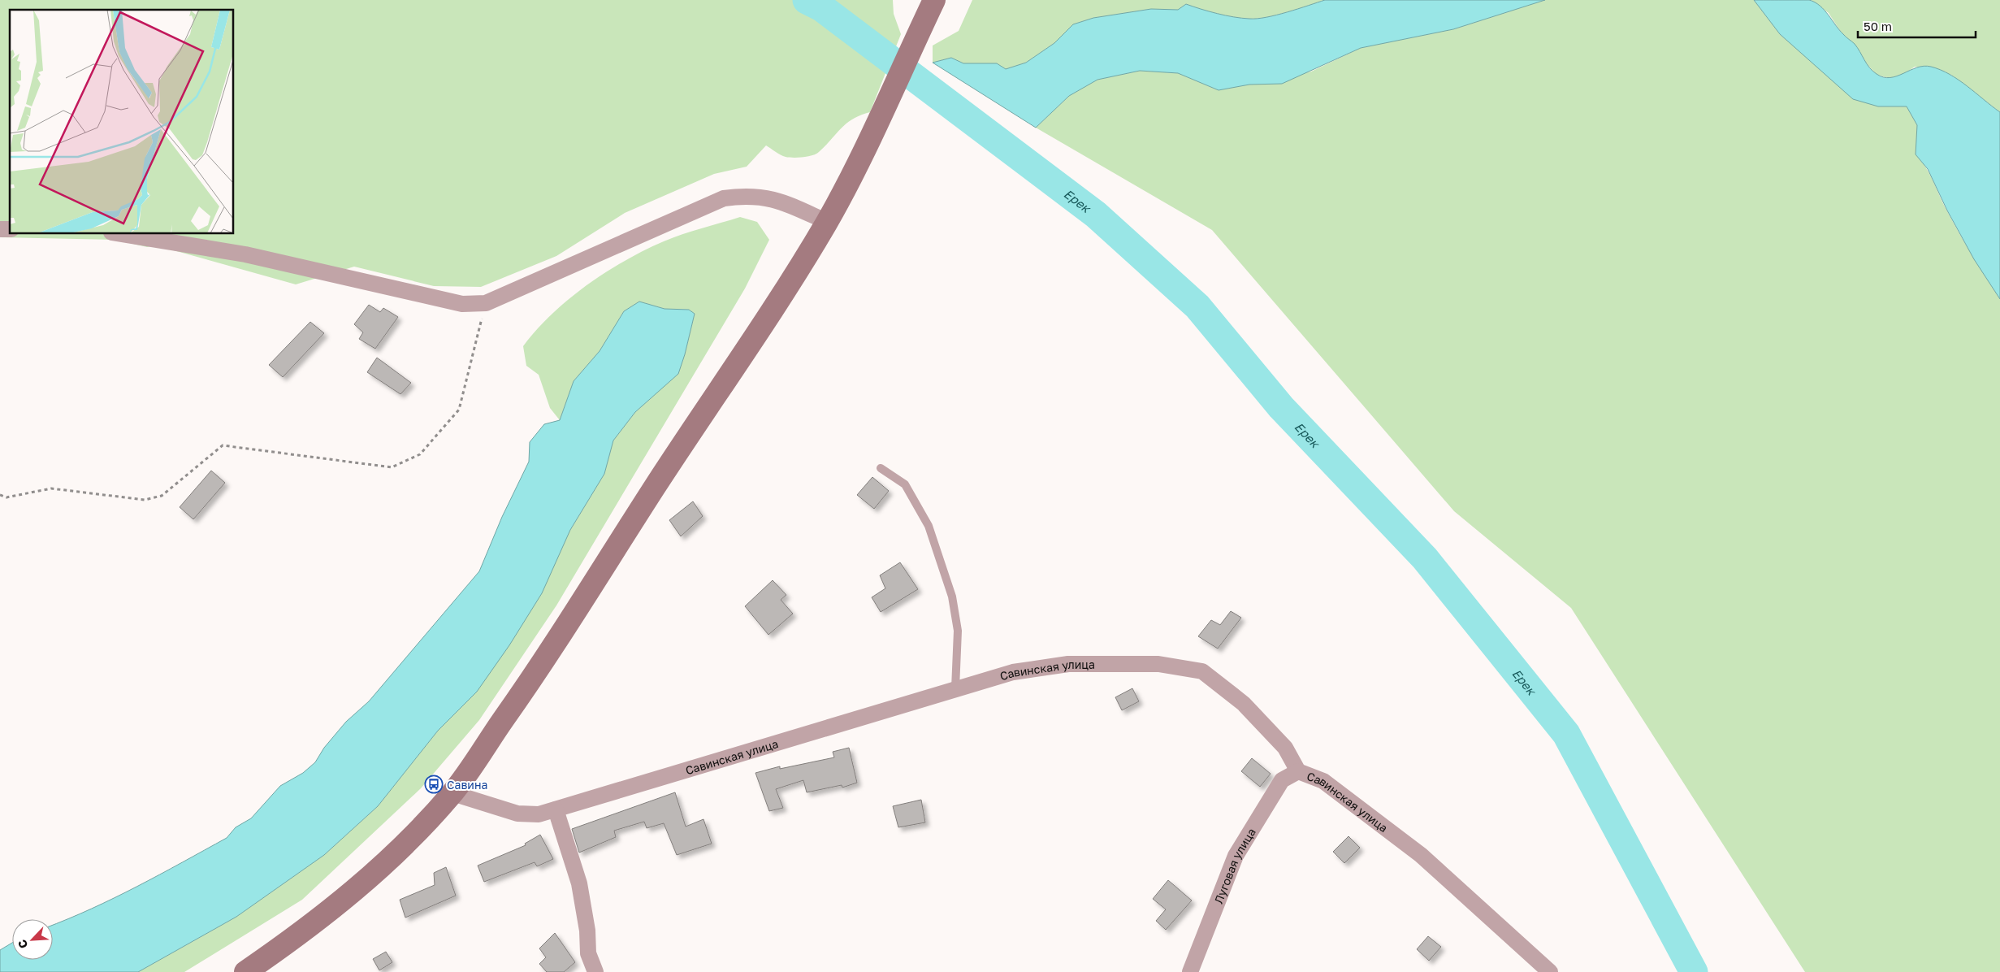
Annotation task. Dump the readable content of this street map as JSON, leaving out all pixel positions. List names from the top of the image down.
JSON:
{
  "streets": {
    "street": ["Савинская улица", "Луговая улица"]
  },
  "crossings": [
    ["Савинская улица", "Луговая улица"]
  ],
  "water": ["Ерек"],
  "places": {
    "bus stop": ["Савина"]
  },
  "scale_bar": "50 m",
  "north": "bottom left"
}
